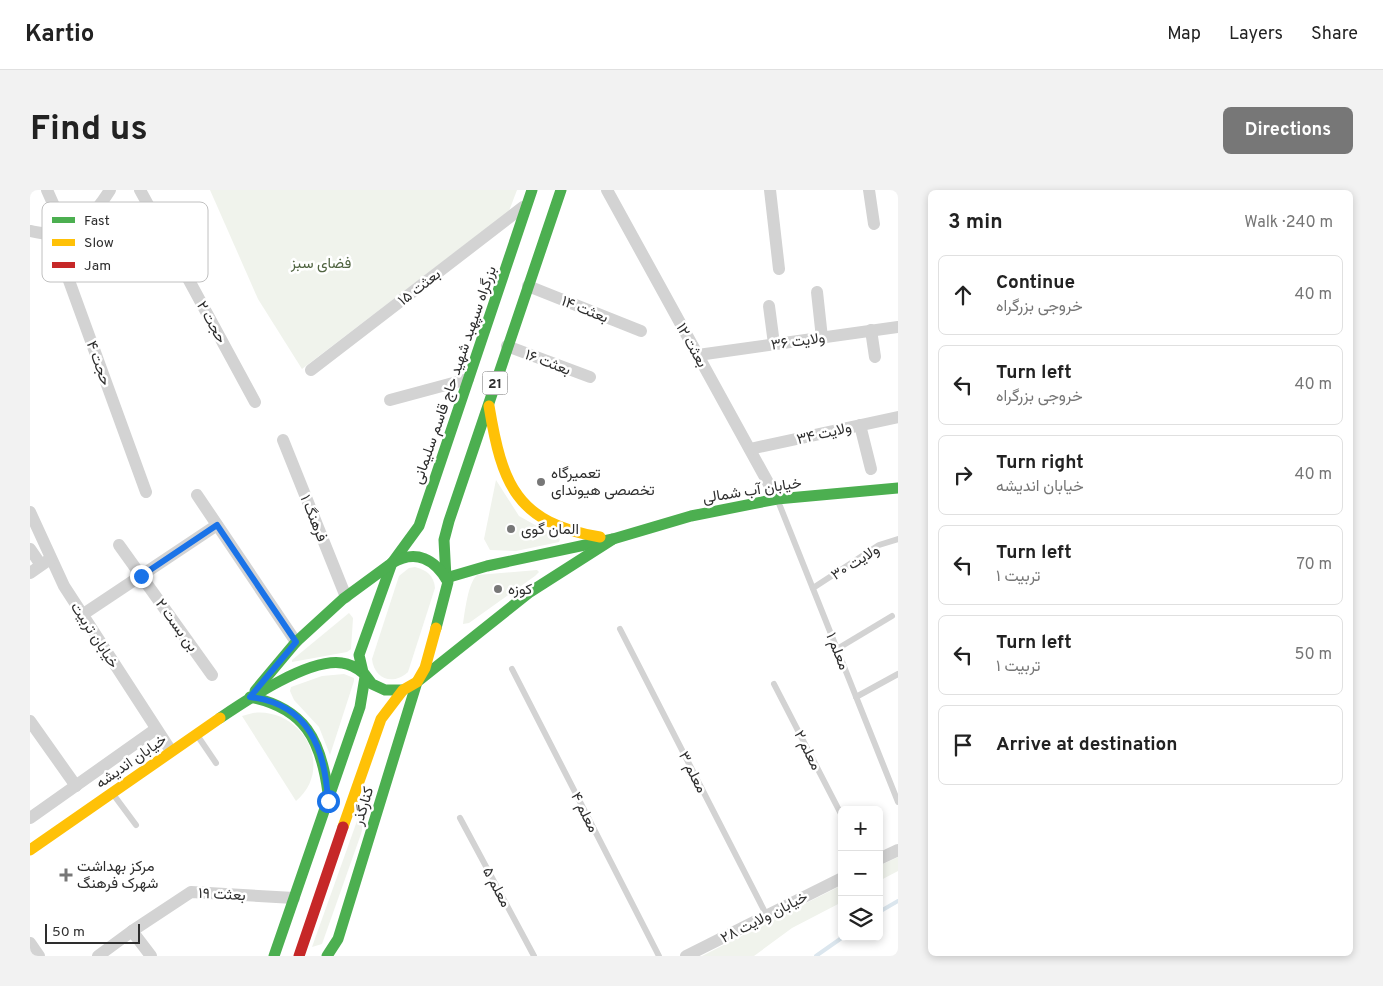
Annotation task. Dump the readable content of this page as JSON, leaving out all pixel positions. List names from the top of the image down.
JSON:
{
  "streets": {
    "main road": [
      "بزرگراه سپهبد شهید حاج قاسم سلیمانی",
      "21",
      "خیابان آب شمالی",
      "خیابان اندیشه",
      "کنارگذر"
    ],
    "street": [
      "بعثت ۱۵",
      "بعثت ۱۴",
      "حجت ۲",
      "ولایت ۳۶",
      "بعثت ۱۲",
      "بعثت ۱۶",
      "حجت ۴",
      "ولایت ۳۴",
      "فرهنگ ۱",
      "بن بست ۲",
      "خیابان تربیت",
      "بعثت ۱۹",
      "خیابان ولایت ۲۸"
    ],
    "lane": [
      "ولایت ۳۰",
      "معلم ۱",
      "معلم ۲",
      "معلم ۳",
      "معلم ۴",
      "معلم ۵"
    ]
  },
  "crossings": [
    ["بعثت ۱۵", "بزرگراه سپهبد شهید حاج قاسم سلیمانی"],
    ["بعثت ۱۴", "21"],
    ["ولایت ۳۶", "بعثت ۱۲"],
    ["بعثت ۱۲", "ولایت ۳۴"],
    ["بعثت ۱۲", "خیابان آب شمالی"],
    ["بعثت ۱۲", "معلم ۱"],
    ["بعثت ۱۶", "21"],
    ["بزرگراه سپهبد شهید حاج قاسم سلیمانی", "21"],
    ["بزرگراه سپهبد شهید حاج قاسم سلیمانی", "خیابان اندیشه"],
    ["21", "خیابان آب شمالی"],
    ["21", "خیابان اندیشه"],
    ["21", "کنارگذر"],
    ["21", "بعثت ۱۹"],
    ["خیابان آب شمالی", "معلم ۱"],
    ["خیابان آب شمالی", "خیابان اندیشه"],
    ["خیابان آب شمالی", "کنارگذر"],
    ["فرهنگ ۱", "خیابان اندیشه"],
    ["ولایت ۳۰", "معلم ۱"],
    ["خیابان تربیت", "خیابان اندیشه"],
    ["معلم ۳", "خیابان ولایت ۲۸"]
  ],
  "parks": ["فضای سبز"],
  "places": {
    "other": ["تعمیرگاه تخصصی هیوندای", "المان گوی", "کوزه"],
    "health": ["مرکز بهداشت شهرک فرهنگ"]
  },
  "legend": ["Fast", "Slow", "Jam"],
  "scale_bar": "50 m",
  "page": {
    "header": "Kartio",
    "nav": ["Map", "Layers", "Share"],
    "buttons": "Directions",
    "title": "Find us",
    "heading": ["3 min", "Walk · 240 m"],
    "list": [
      ["Continue", "خروجی بزرگراه", "40 m"],
      ["Turn left", "خروجی بزرگراه", "40 m"],
      ["Turn right", "خیابان اندیشه", "40 m"],
      ["Turn left", "تربیت ۱", "70 m"],
      ["Turn left", "تربیت ۱", "50 m"],
      "Arrive at destination"
    ],
    "map_buttons": ["+", "−"],
    "scale": "50 m"
  }
}
